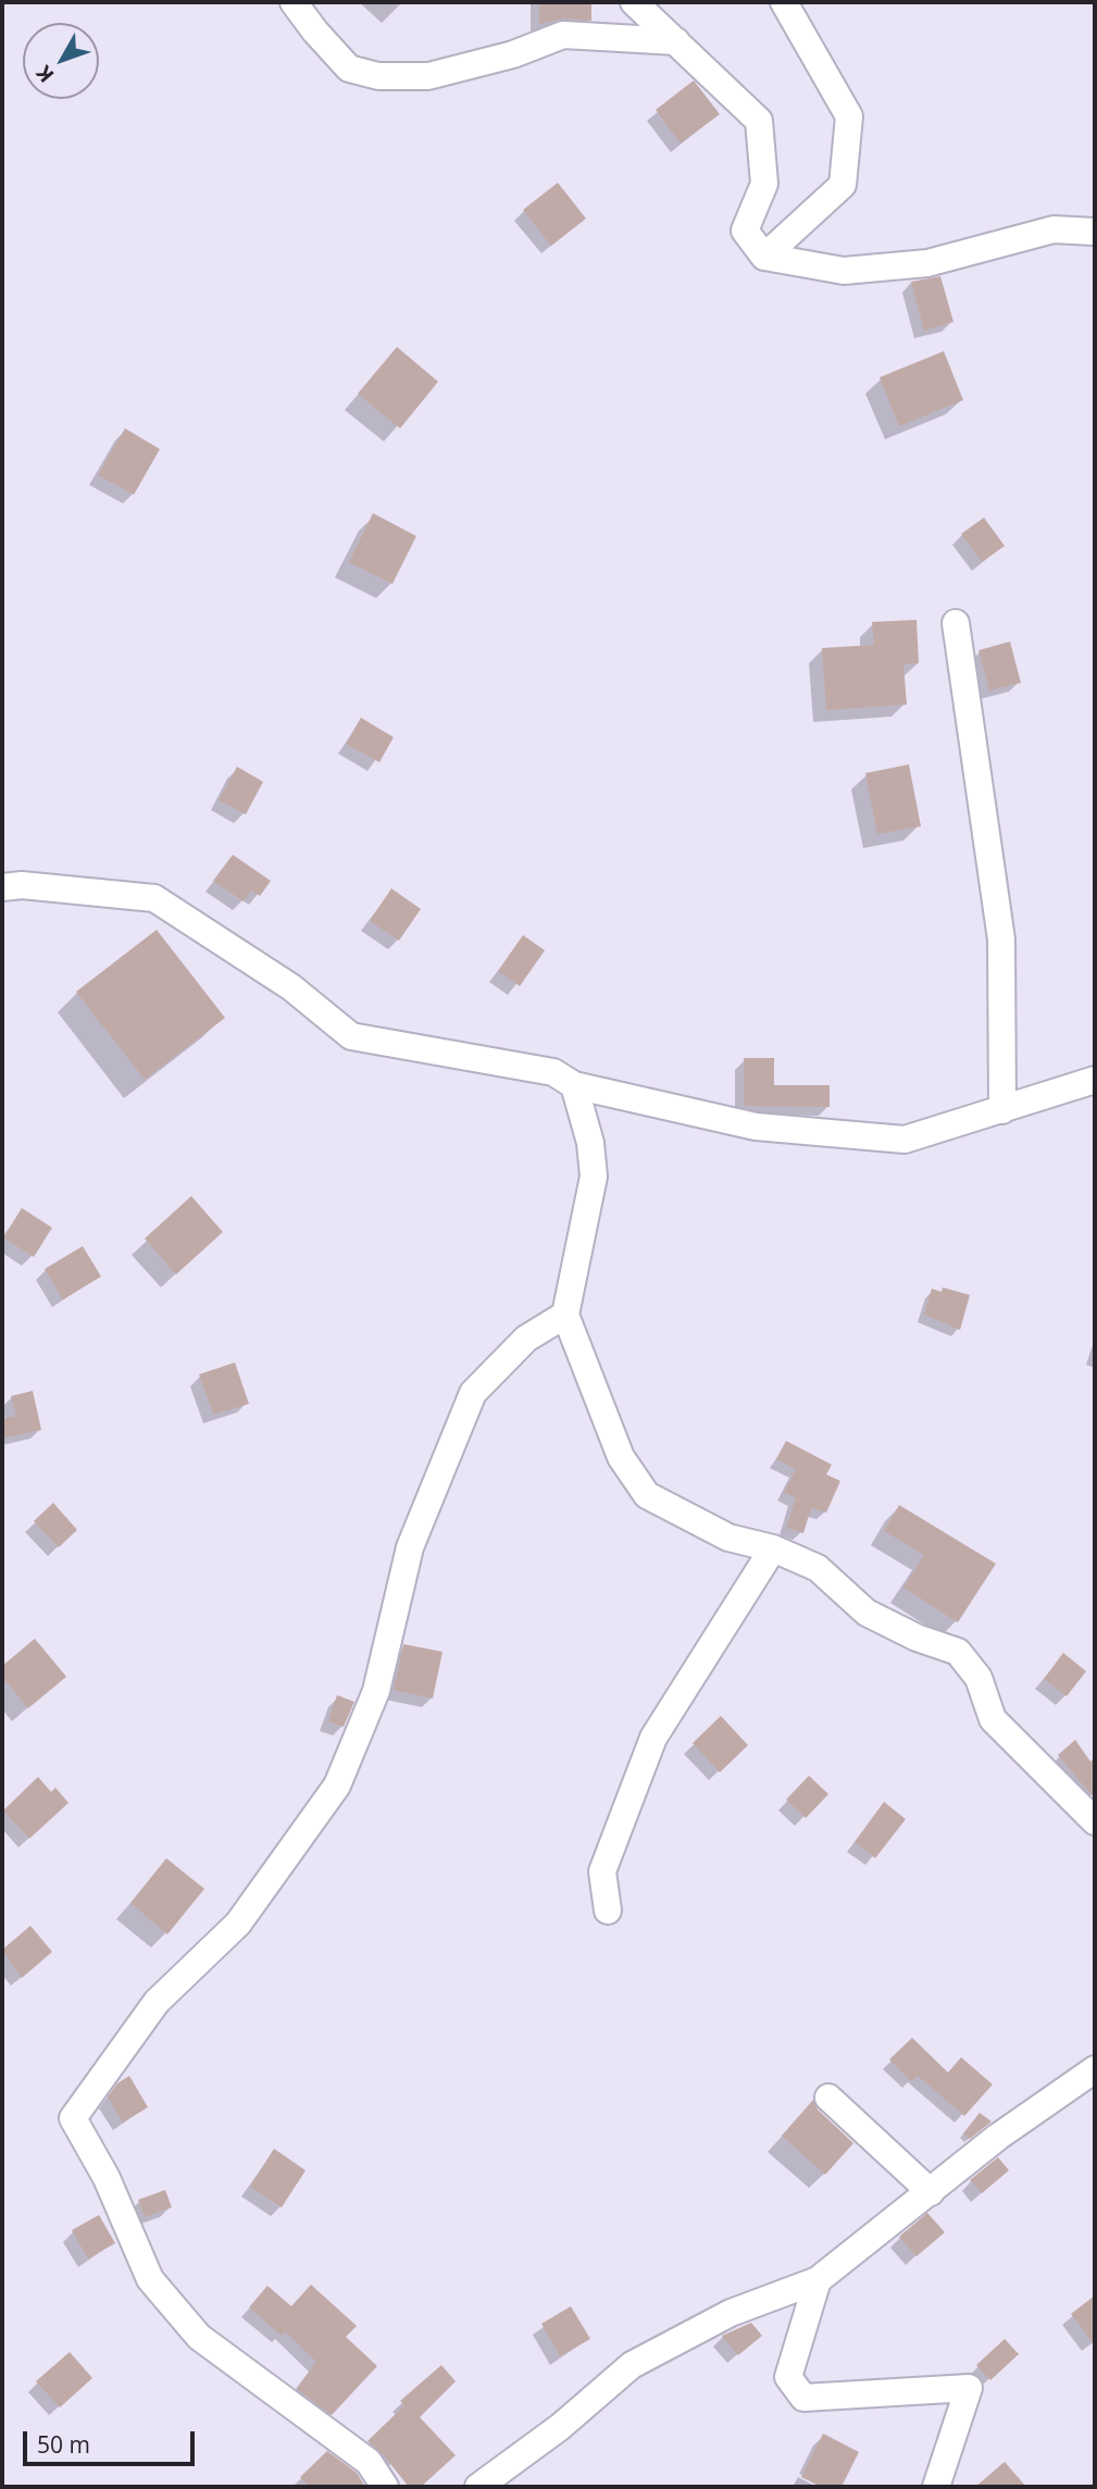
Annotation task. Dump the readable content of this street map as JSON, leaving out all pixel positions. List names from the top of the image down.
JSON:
{
  "scale_bar": "50 m",
  "north": "bottom left"
}
